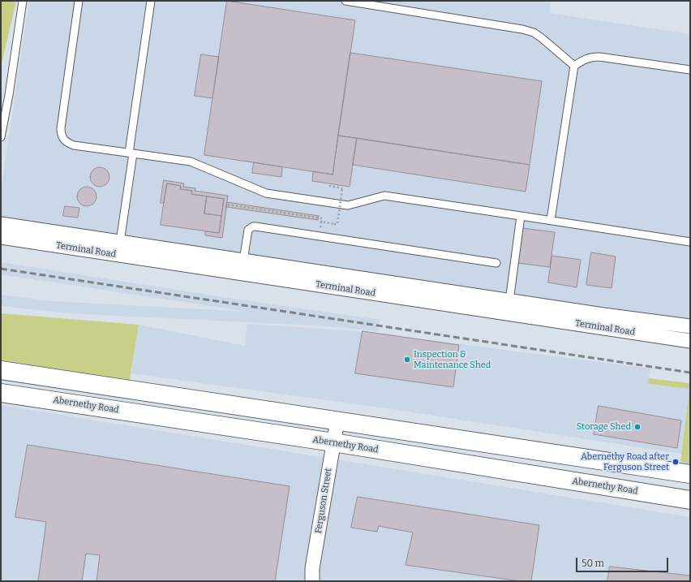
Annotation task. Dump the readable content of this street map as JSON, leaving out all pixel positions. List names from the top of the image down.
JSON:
{
  "streets": {
    "main road": ["Abernethy Road"],
    "street": ["Terminal Road", "Ferguson Street"]
  },
  "crossings": [
    ["Abernethy Road", "Ferguson Street"]
  ],
  "places": ["Inspection & Maintenance Shed", "Storage Shed", "Abernethy Road after Ferguson Street"],
  "scale_bar": "50 m"
}
